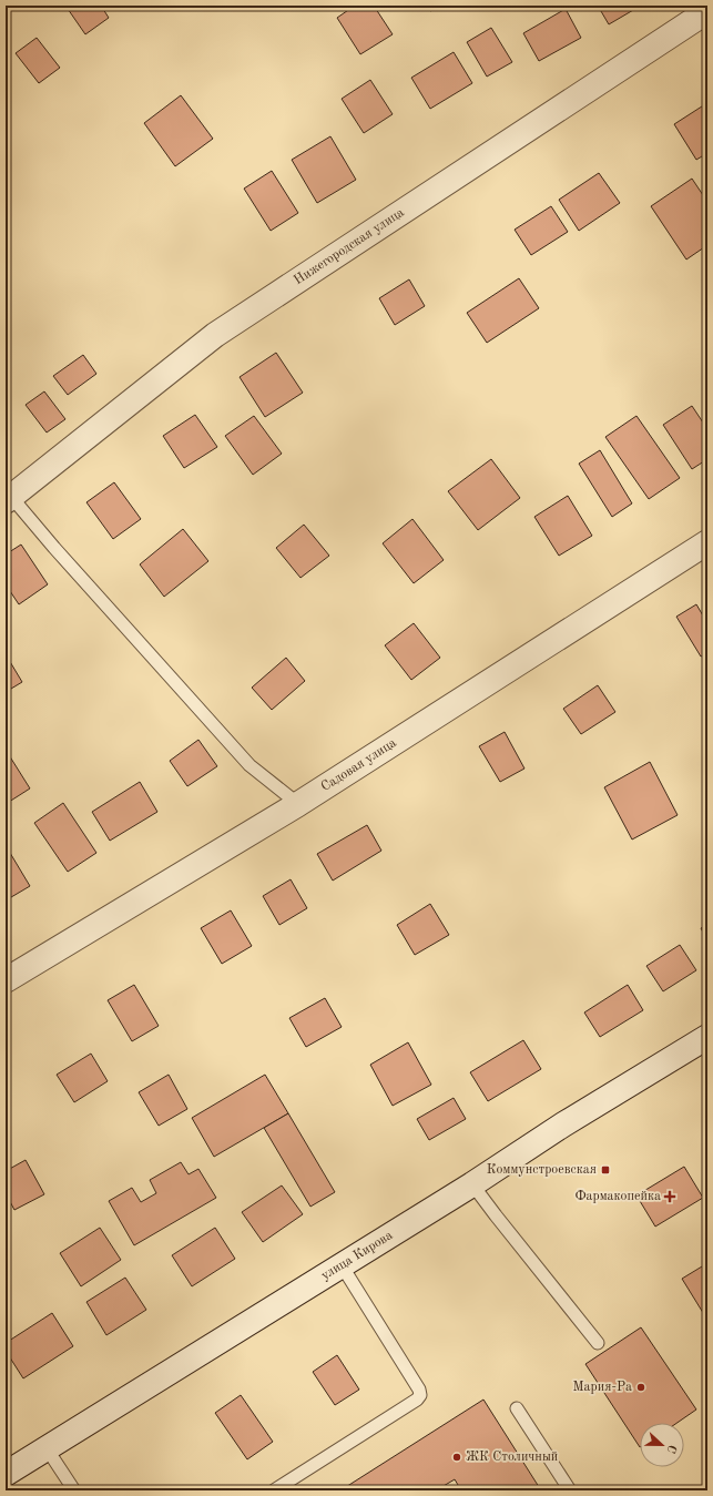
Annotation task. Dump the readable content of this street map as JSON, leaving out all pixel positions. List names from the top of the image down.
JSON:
{
  "streets": {
    "street": ["Нижегородская улица", "Садовая улица", "улица Кирова"]
  },
  "places": {
    "transit": ["Коммунстроевская"],
    "health": ["Фармакопейка"],
    "other": ["Мария-Ра", "ЖК Столичный"]
  },
  "north": "right"
}
